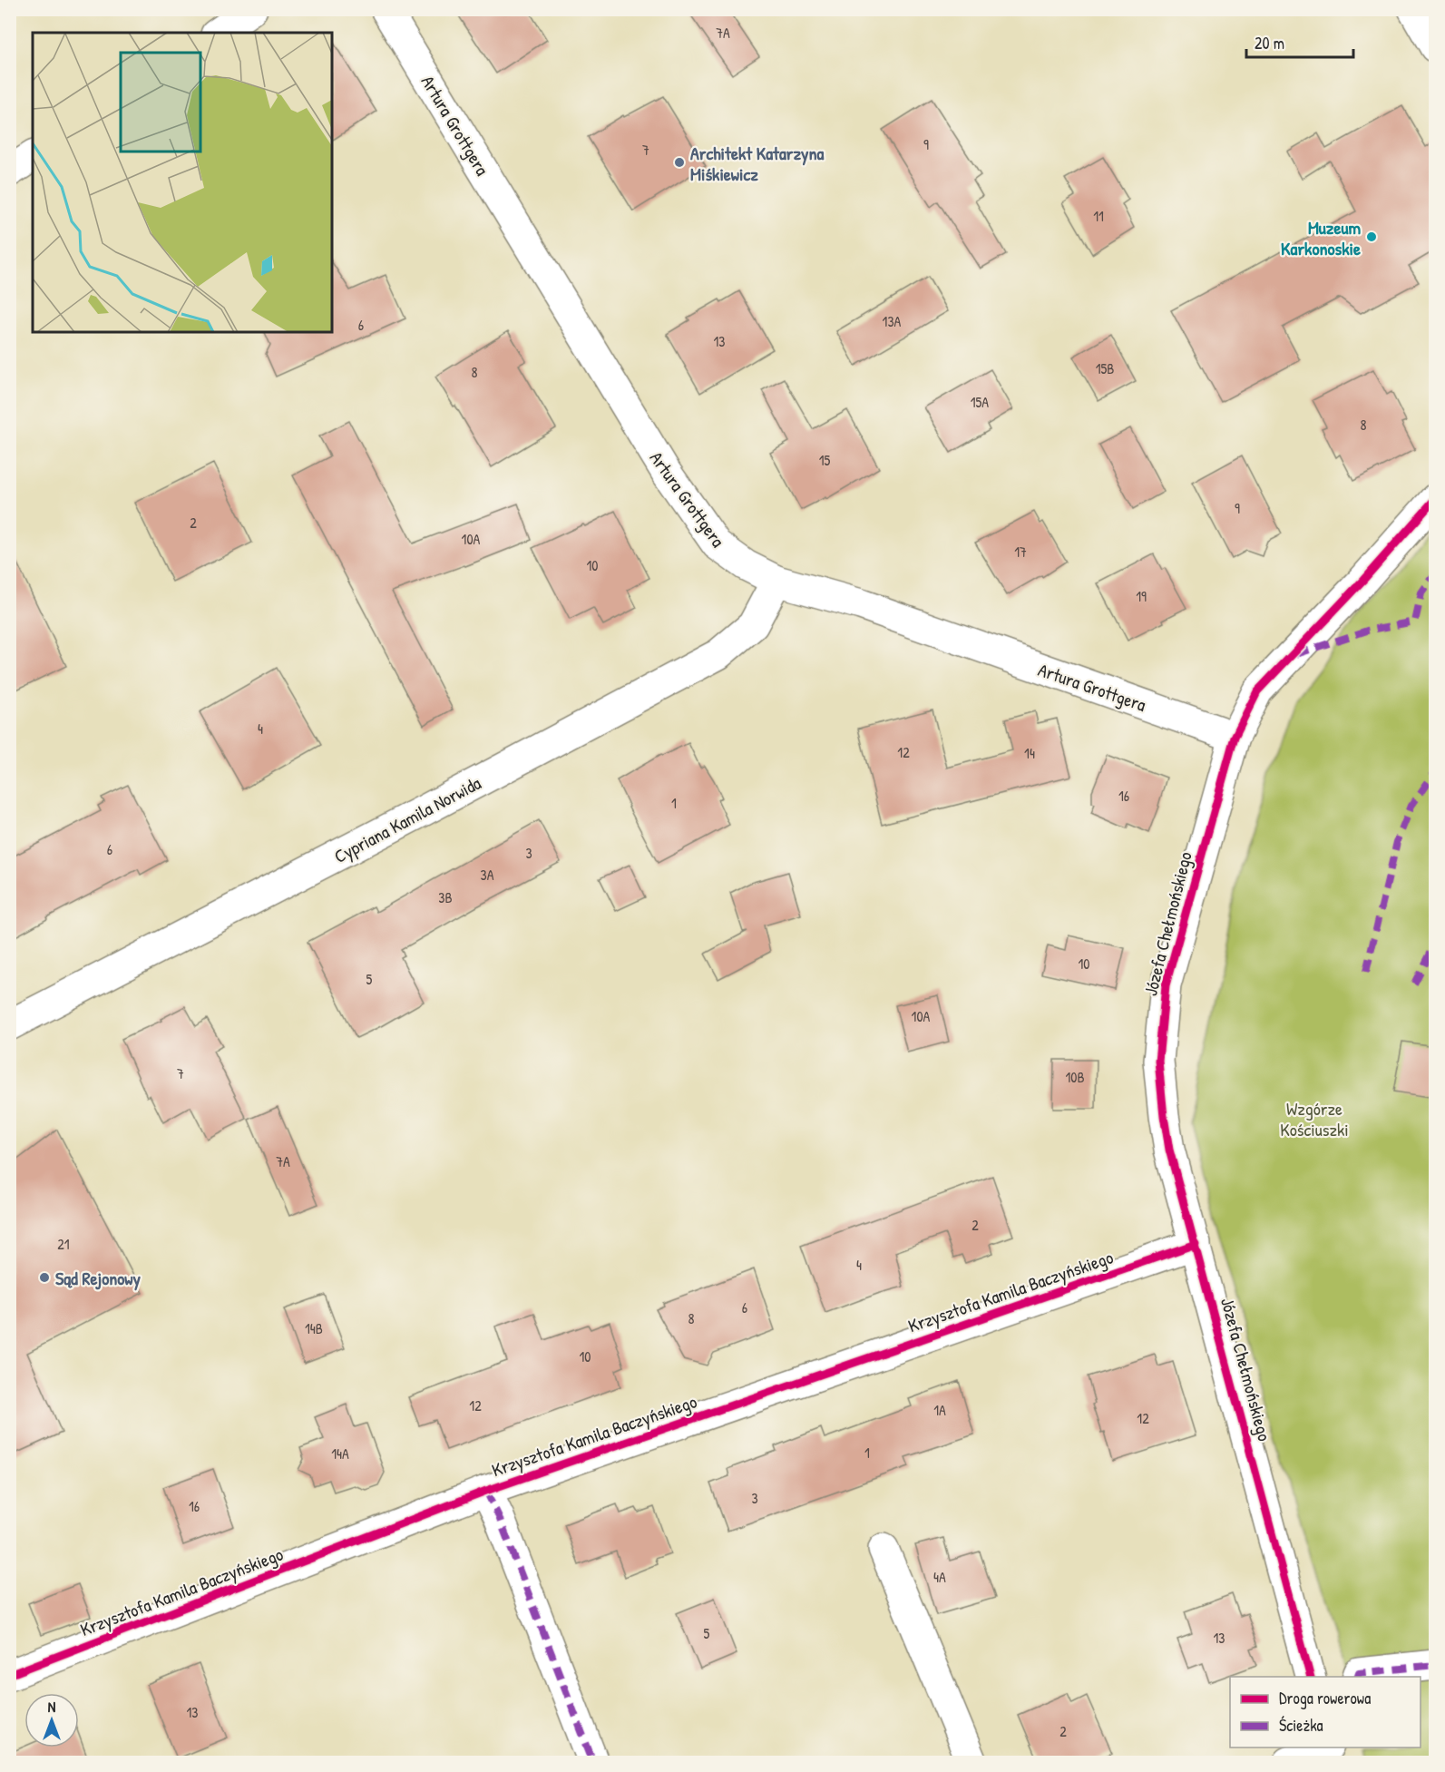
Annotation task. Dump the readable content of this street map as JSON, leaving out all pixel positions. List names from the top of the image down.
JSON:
{
  "streets": {
    "street": [
      "Artura Grottgera",
      "Cypriana Kamila Norwida",
      "Józefa Chełmońskiego",
      "Krzysztofa Kamila Baczyńskiego"
    ]
  },
  "crossings": [
    ["Artura Grottgera", "Cypriana Kamila Norwida"],
    ["Artura Grottgera", "Józefa Chełmońskiego"],
    ["Józefa Chełmońskiego", "Krzysztofa Kamila Baczyńskiego"]
  ],
  "parks": ["Wzgórze Kościuszki"],
  "places": ["Architekt Katarzyna Miśkiewicz", "Muzeum Karkonoskie", "Sąd Rejonowy"],
  "house_numbers": [
    "7A",
    "9",
    "7",
    "11",
    "13A",
    "6",
    "13",
    "15B",
    "8",
    "15A",
    "8",
    "15",
    "9",
    "2",
    "10A",
    "17",
    "10",
    "19",
    "4",
    "12",
    "14",
    "16",
    "1",
    "6",
    "3",
    "3A",
    "3B",
    "10",
    "5",
    "10A",
    "7",
    "10B",
    "7A",
    "2",
    "21",
    "4",
    "6",
    "8",
    "14B",
    "10",
    "12",
    "1A",
    "12",
    "1",
    "14A",
    "3",
    "16",
    "4A",
    "5",
    "13",
    "13",
    "2"
  ],
  "legend": ["Droga rowerowa", "Ścieżka"],
  "scale_bar": "20 m",
  "north": "top"
}
